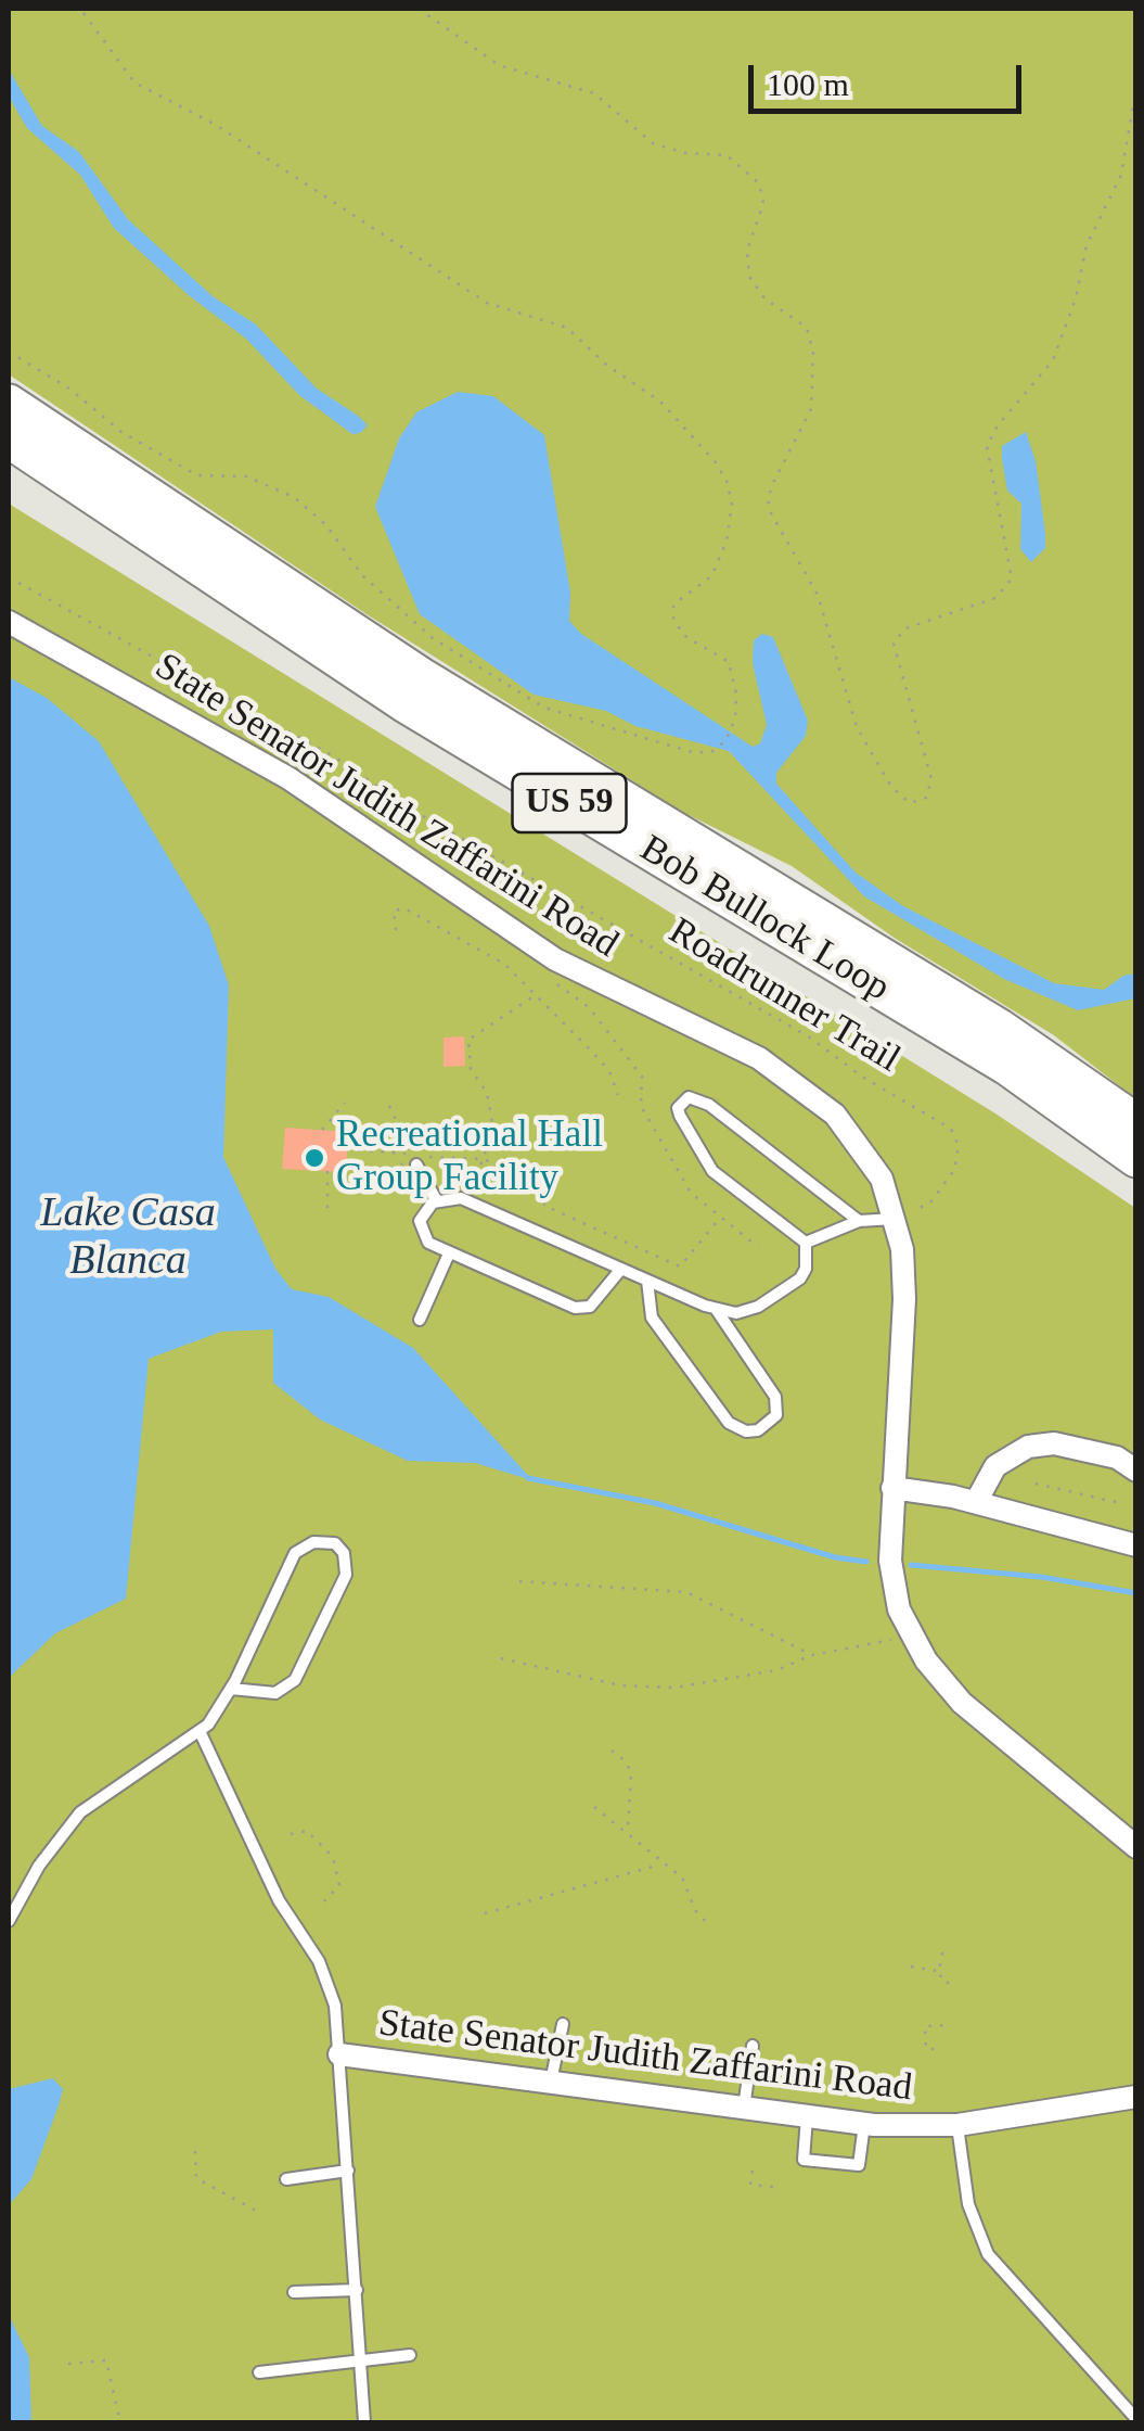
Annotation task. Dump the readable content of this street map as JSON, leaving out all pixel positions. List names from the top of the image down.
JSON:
{
  "streets": {
    "highway": ["US 59", "Bob Bullock Loop"],
    "street": ["State Senator Judith Zaffarini Road"],
    "path": ["Roadrunner Trail"]
  },
  "crossings": [
    ["State Senator Judith Zaffarini Road", "Roadrunner Trail"]
  ],
  "water": ["Lake Casa Blanca"],
  "places": ["Recreational Hall Group Facility"],
  "scale_bar": "100 m"
}
